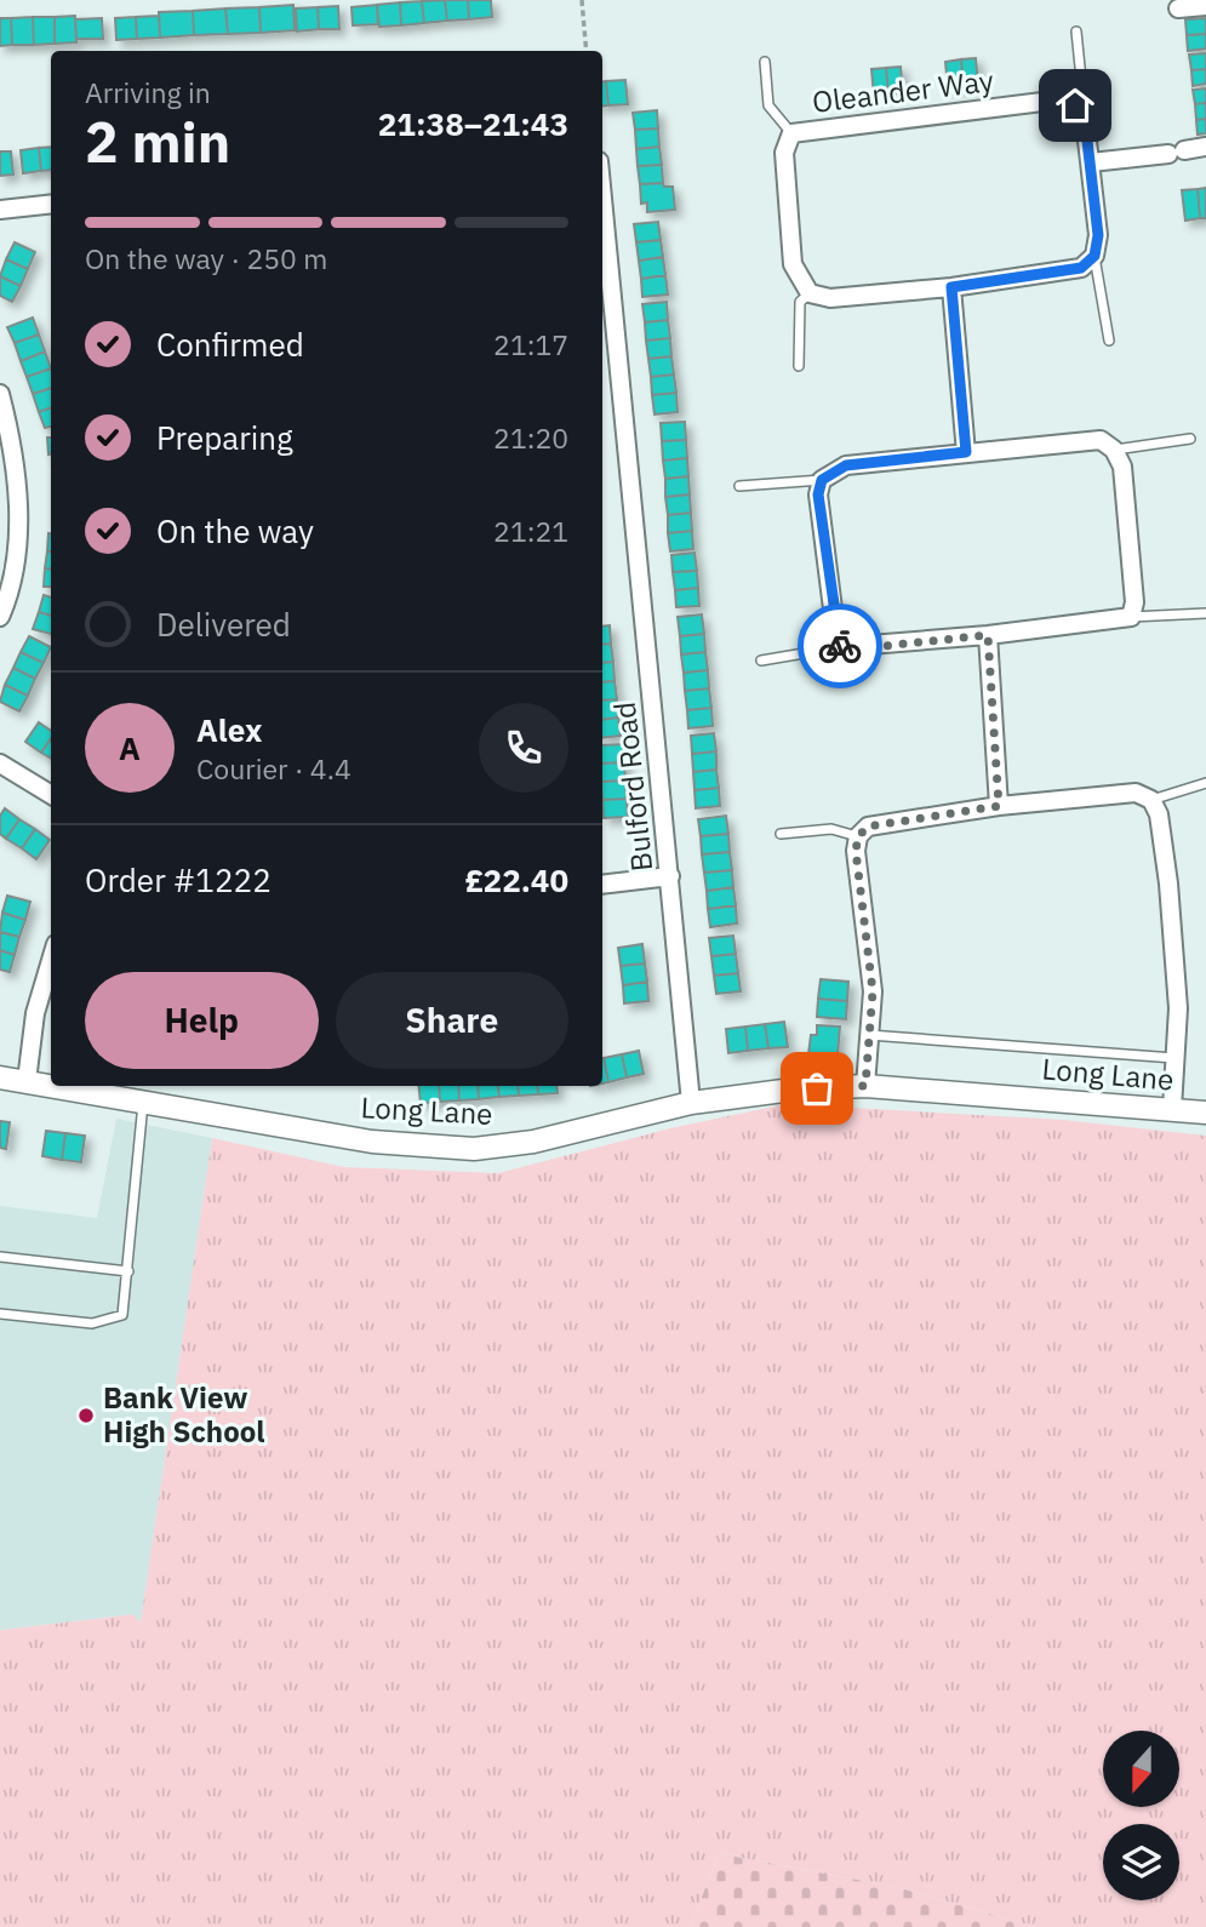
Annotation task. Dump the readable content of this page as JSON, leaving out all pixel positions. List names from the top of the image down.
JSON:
{
  "streets": {
    "street": ["Oleander Way", "Bulford Road", "Long Lane"]
  },
  "crossings": [
    ["Bulford Road", "Long Lane"]
  ],
  "places": ["Bank View High School"],
  "north": "bottom",
  "page": {
    "heading": ["2 min", "Arriving in", "21:38–21:43"],
    "panel": [
      "Alex",
      "Courier · 4.4",
      "Order #1222",
      "£22.40"
    ],
    "bar": "On the way · 250 m",
    "list": [
      ["Confirmed", "21:17"],
      ["Preparing", "21:20"],
      ["On the way", "21:21"],
      "Delivered"
    ],
    "round": "A",
    "buttons": ["Help", "Share"]
  }
}
